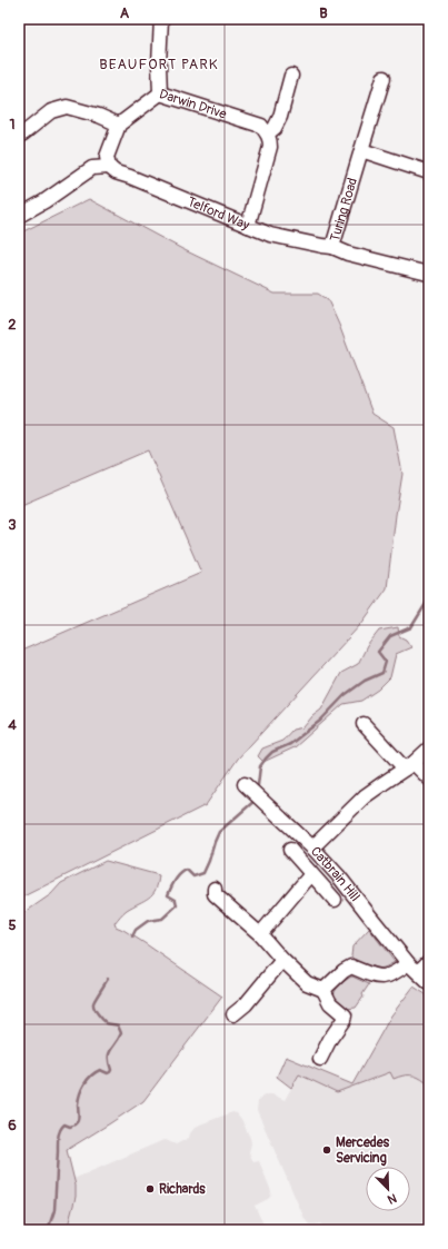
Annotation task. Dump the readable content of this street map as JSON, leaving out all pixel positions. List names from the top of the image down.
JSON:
{
  "streets": {
    "street": [
      "Darwin Drive",
      "Turing Road",
      "Telford Way",
      "Catbrain Hill"
    ]
  },
  "crossings": [
    ["Turing Road", "Telford Way"]
  ],
  "districts": ["BEAUFORT PARK"],
  "places": ["Mercedes Servicing", "Richards"],
  "north": "bottom right",
  "grid": {
    "columns": ["A", "B"],
    "rows": [
      "1",
      "2",
      "3",
      "4",
      "5",
      "6"
    ]
  }
}
